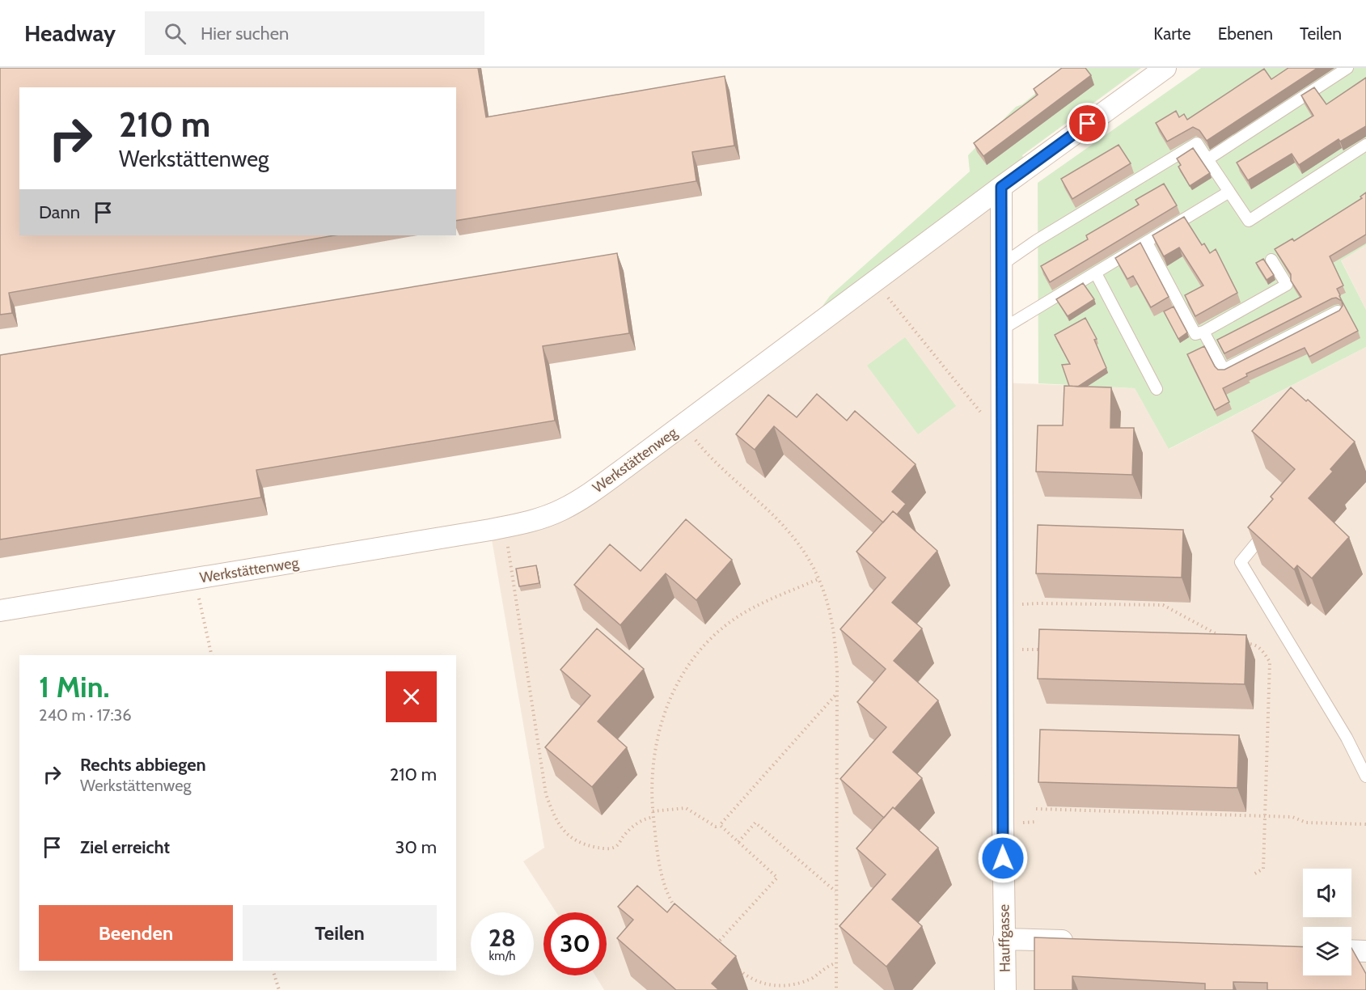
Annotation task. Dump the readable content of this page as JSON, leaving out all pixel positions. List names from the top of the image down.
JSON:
{
  "streets": {
    "street": ["Werkstättenweg", "Hauffgasse"]
  },
  "crossings": [
    ["Werkstättenweg", "Hauffgasse"]
  ],
  "page": {
    "header": "Headway",
    "search": "Hier suchen",
    "nav": ["Karte", "Ebenen", "Teilen"],
    "turn": ["210 m", "Werkstättenweg"],
    "then": "Dann",
    "heading": ["1 Min.", "240 m · 17:36"],
    "list": [
      {
        "name": "Rechts abbiegen",
        "note": "Werkstättenweg",
        "value": "210 m"
      },
      {
        "name": "Ziel erreicht",
        "value": "30 m"
      }
    ],
    "buttons": ["Beenden", "Teilen"],
    "speed": "28 km/h",
    "limit": "30"
  }
}
